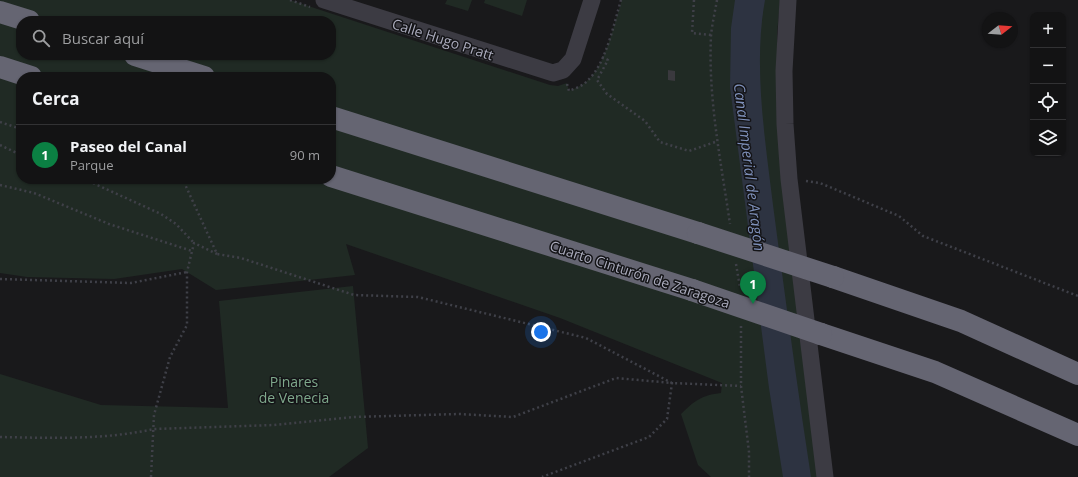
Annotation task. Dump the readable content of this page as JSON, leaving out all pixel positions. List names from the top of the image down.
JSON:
{
  "streets": {
    "highway": ["Cuarto Cinturón de Zaragoza"],
    "street": ["Calle Hugo Pratt"]
  },
  "water": ["Canal Imperial de Aragón"],
  "parks": ["Pinares de Venecia"],
  "north": "right",
  "page": {
    "map_buttons": ["+", "−"],
    "search": "Buscar aquí",
    "heading": "Cerca",
    "list": [
      {
        "mark": "1",
        "name": "Paseo del Canal",
        "note": "Parque",
        "value": "90 m"
      }
    ],
    "pins": "1"
  }
}
